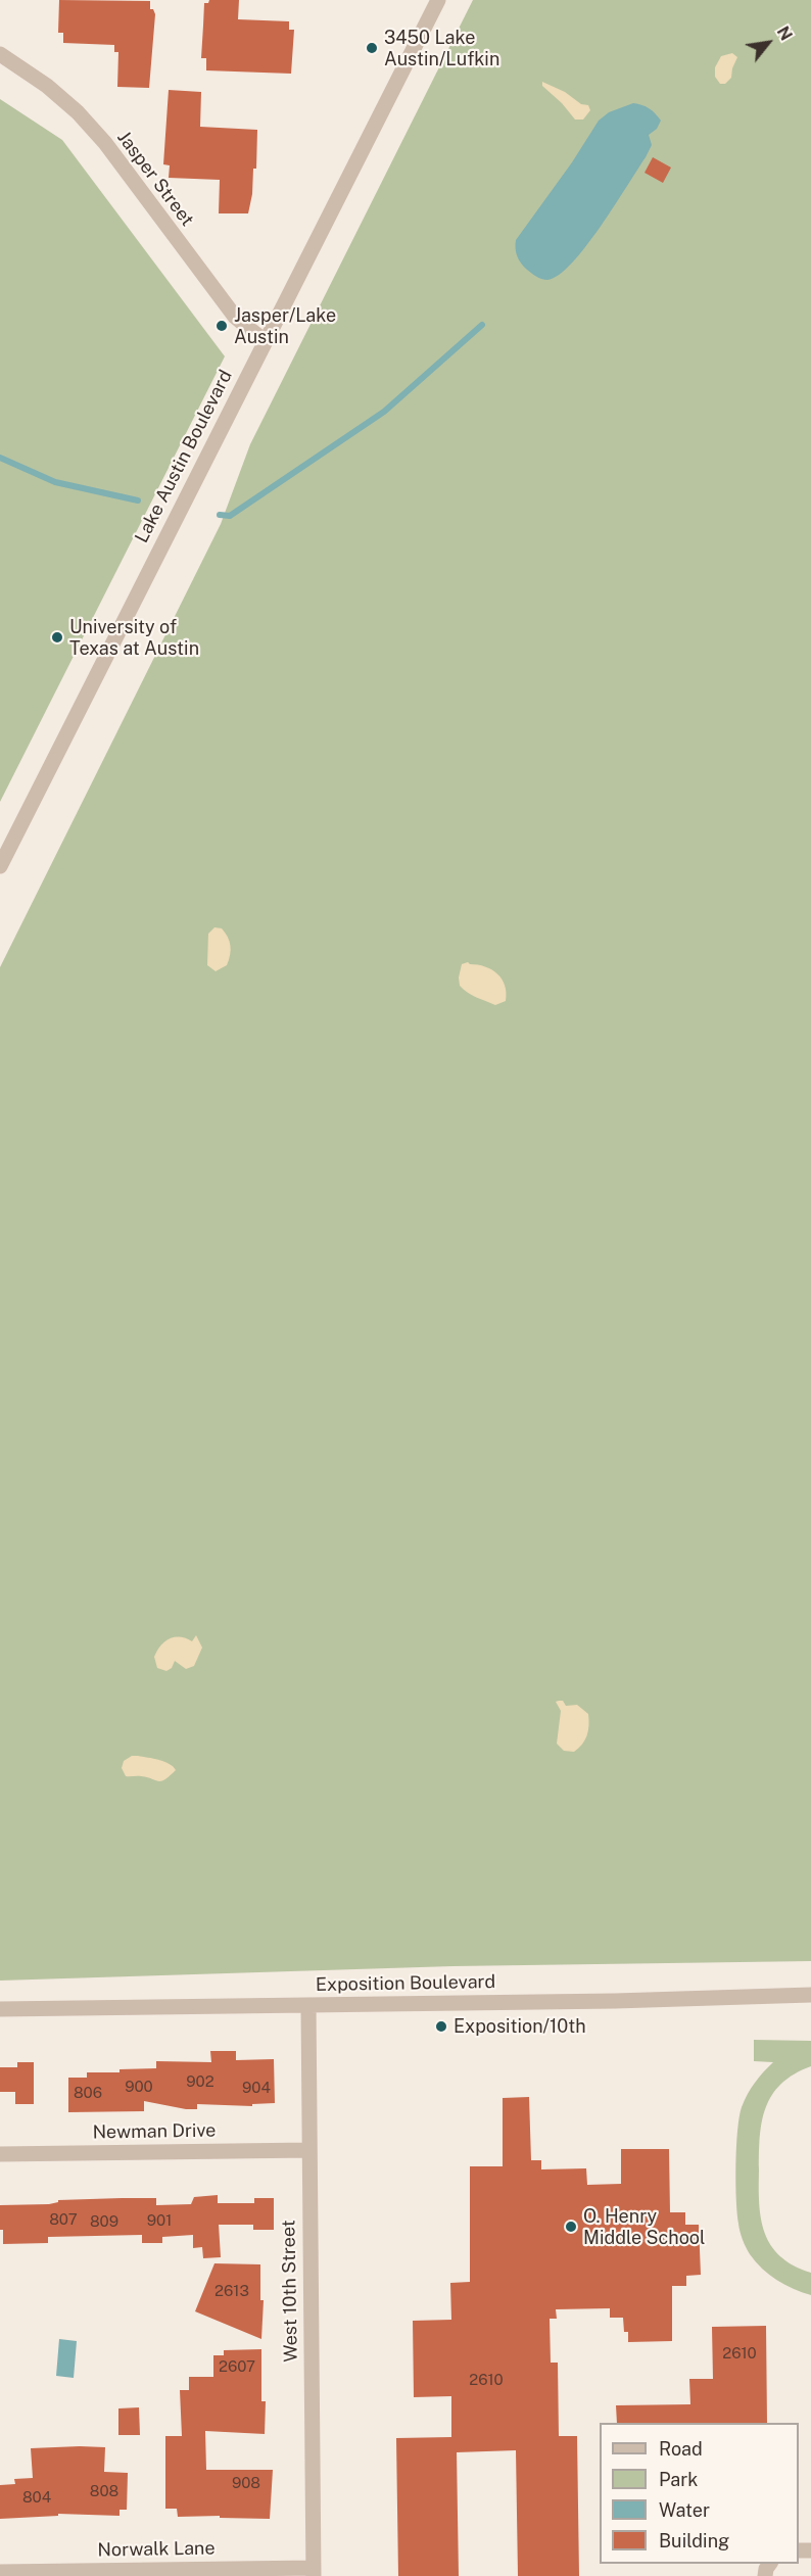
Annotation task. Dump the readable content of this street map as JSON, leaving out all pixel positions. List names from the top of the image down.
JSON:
{
  "streets": {
    "street": [
      "Jasper Street",
      "Lake Austin Boulevard",
      "Exposition Boulevard",
      "Newman Drive",
      "West 10th Street",
      "Norwalk Lane"
    ]
  },
  "crossings": [
    ["Jasper Street", "Lake Austin Boulevard"],
    ["Exposition Boulevard", "West 10th Street"],
    ["Newman Drive", "West 10th Street"],
    ["West 10th Street", "Norwalk Lane"]
  ],
  "places": [
    "3450 Lake Austin/Lufkin",
    "Jasper/Lake Austin",
    "University of Texas at Austin",
    "Exposition/10th",
    "O. Henry Middle School"
  ],
  "house_numbers": [
    "902",
    "900",
    "904",
    "806",
    "807",
    "901",
    "809",
    "2613",
    "2610",
    "2607",
    "2610",
    "908",
    "808",
    "804"
  ],
  "legend": [
    "Road",
    "Park",
    "Water",
    "Building"
  ],
  "north": "top right"
}
